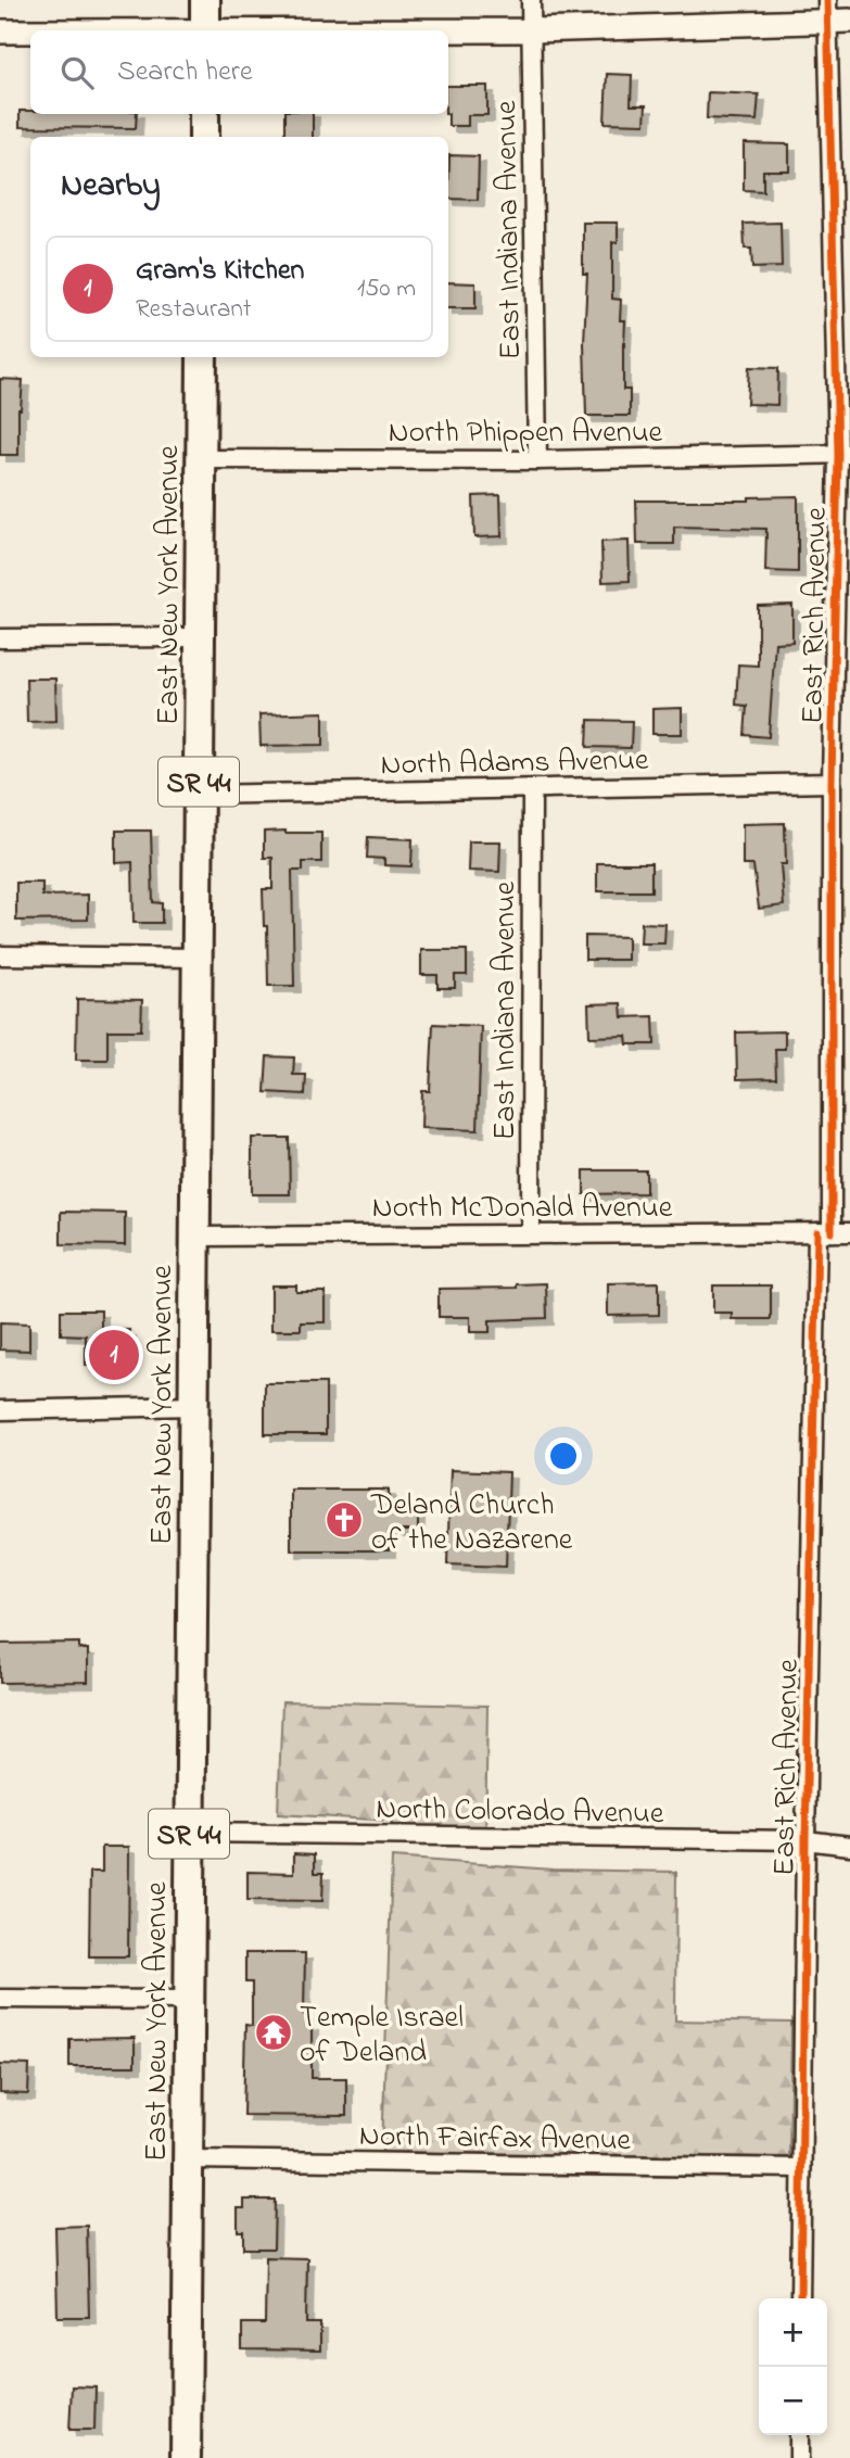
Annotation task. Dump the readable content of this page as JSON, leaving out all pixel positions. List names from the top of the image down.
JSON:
{
  "streets": {
    "main road": ["East New York Avenue", "SR 44"],
    "street": [
      "East Indiana Avenue",
      "North Phippen Avenue",
      "East Rich Avenue",
      "North Adams Avenue",
      "North McDonald Avenue",
      "North Colorado Avenue",
      "North Fairfax Avenue"
    ]
  },
  "crossings": [
    ["East Indiana Avenue", "North Phippen Avenue"],
    ["East Indiana Avenue", "North Adams Avenue"],
    ["East Indiana Avenue", "North McDonald Avenue"],
    ["North Phippen Avenue", "East New York Avenue"],
    ["North Phippen Avenue", "East Rich Avenue"],
    ["East New York Avenue", "North Adams Avenue"],
    ["East New York Avenue", "North McDonald Avenue"],
    ["East New York Avenue", "North Colorado Avenue"],
    ["East New York Avenue", "North Fairfax Avenue"],
    ["East Rich Avenue", "North Adams Avenue"],
    ["East Rich Avenue", "North McDonald Avenue"],
    ["East Rich Avenue", "North Colorado Avenue"],
    ["East Rich Avenue", "North Fairfax Avenue"]
  ],
  "places": {
    "church": ["Deland Church of the Nazarene"],
    "temple": ["Temple Israel of Deland"]
  },
  "page": {
    "search": "Search here",
    "heading": "Nearby",
    "list": [
      {
        "mark": "1",
        "name": "Gram's Kitchen",
        "note": "Restaurant",
        "value": "150 m"
      }
    ],
    "pins": "1",
    "map_buttons": ["+", "−"]
  }
}
